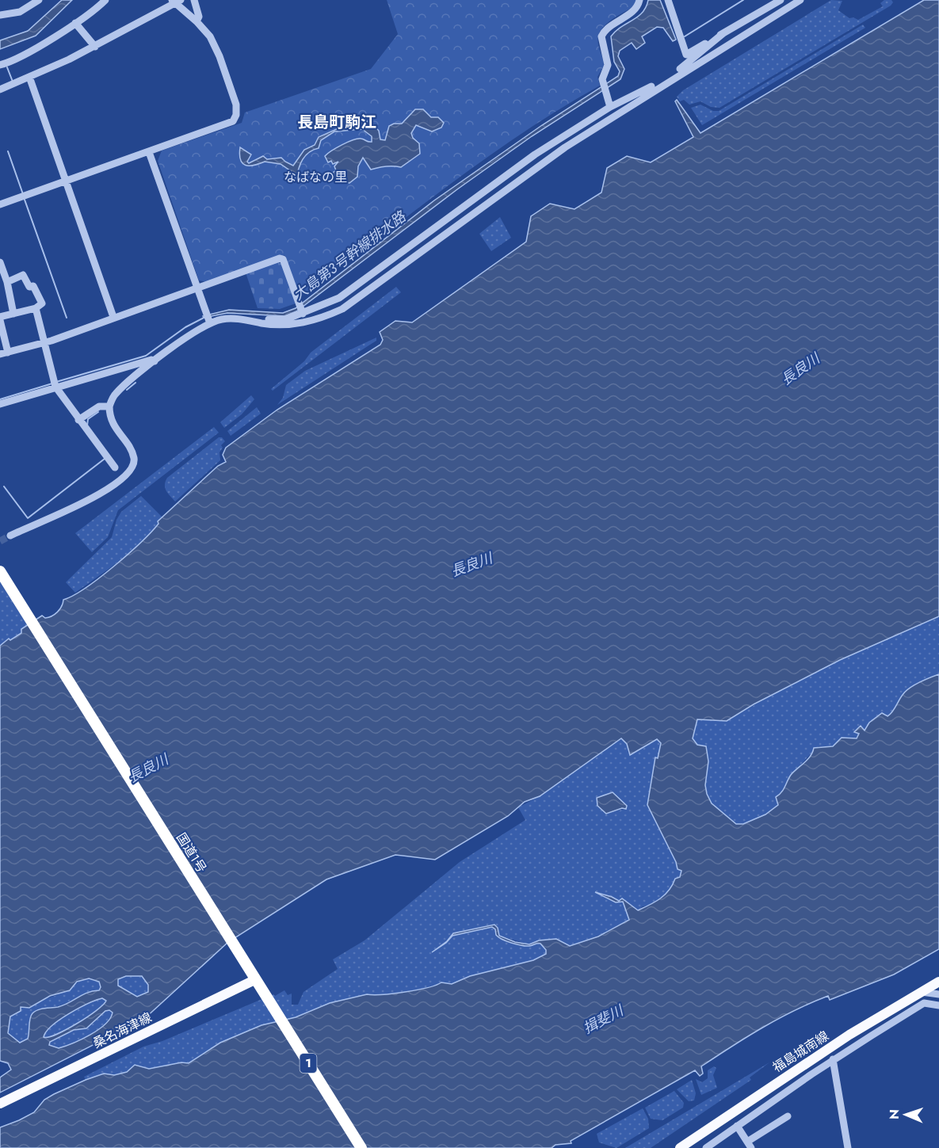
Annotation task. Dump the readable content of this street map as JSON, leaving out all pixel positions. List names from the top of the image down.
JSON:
{
  "streets": {
    "highway": ["国道1号", "1"],
    "main road": ["桑名海津線", "福島城南線"]
  },
  "crossings": [
    ["国道1号", "桑名海津線"]
  ],
  "districts": ["長島町駒江"],
  "water": ["大島第3号幹線排水路", "長良川", "揖斐川"],
  "parks": ["なばなの里"],
  "north": "left"
}
